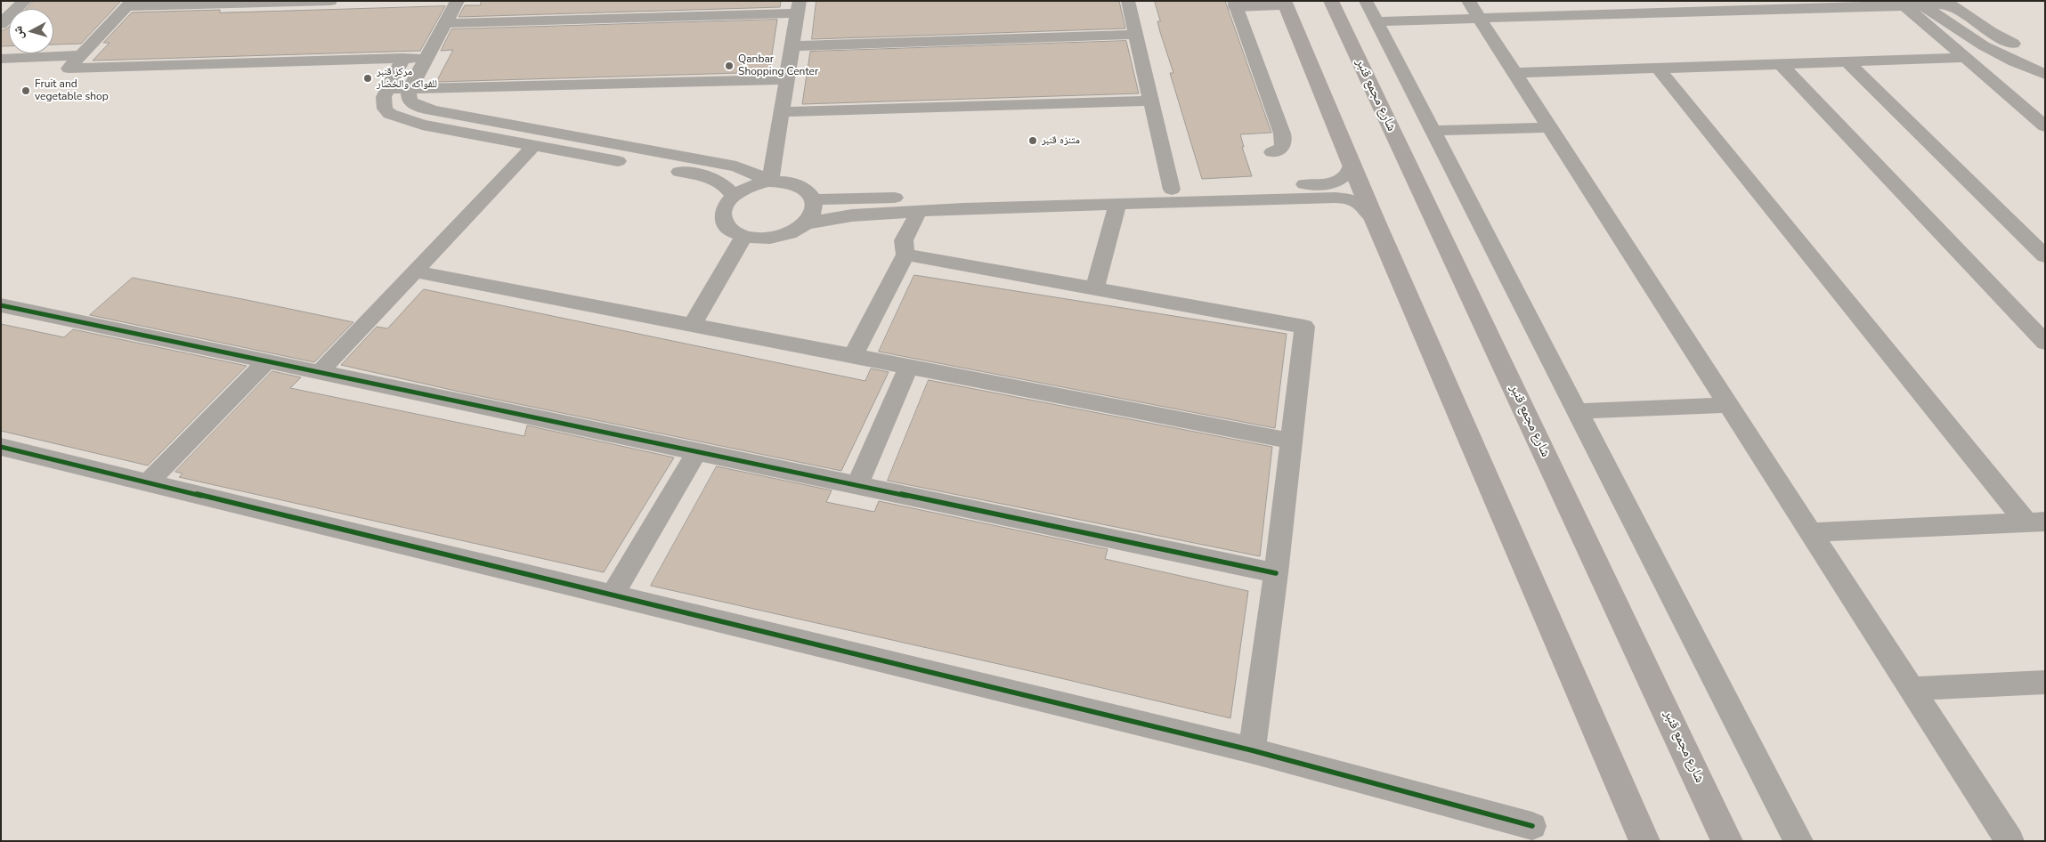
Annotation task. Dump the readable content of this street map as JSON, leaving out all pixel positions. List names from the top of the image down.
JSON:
{
  "streets": {
    "main road": ["شارع مجمع قنبر"]
  },
  "places": [
    "Qanbar Shopping Center",
    "مركز قنبر للفواكه والخضار",
    "Fruit and vegetable shop",
    "متنزه قنبر"
  ],
  "north": "left"
}
